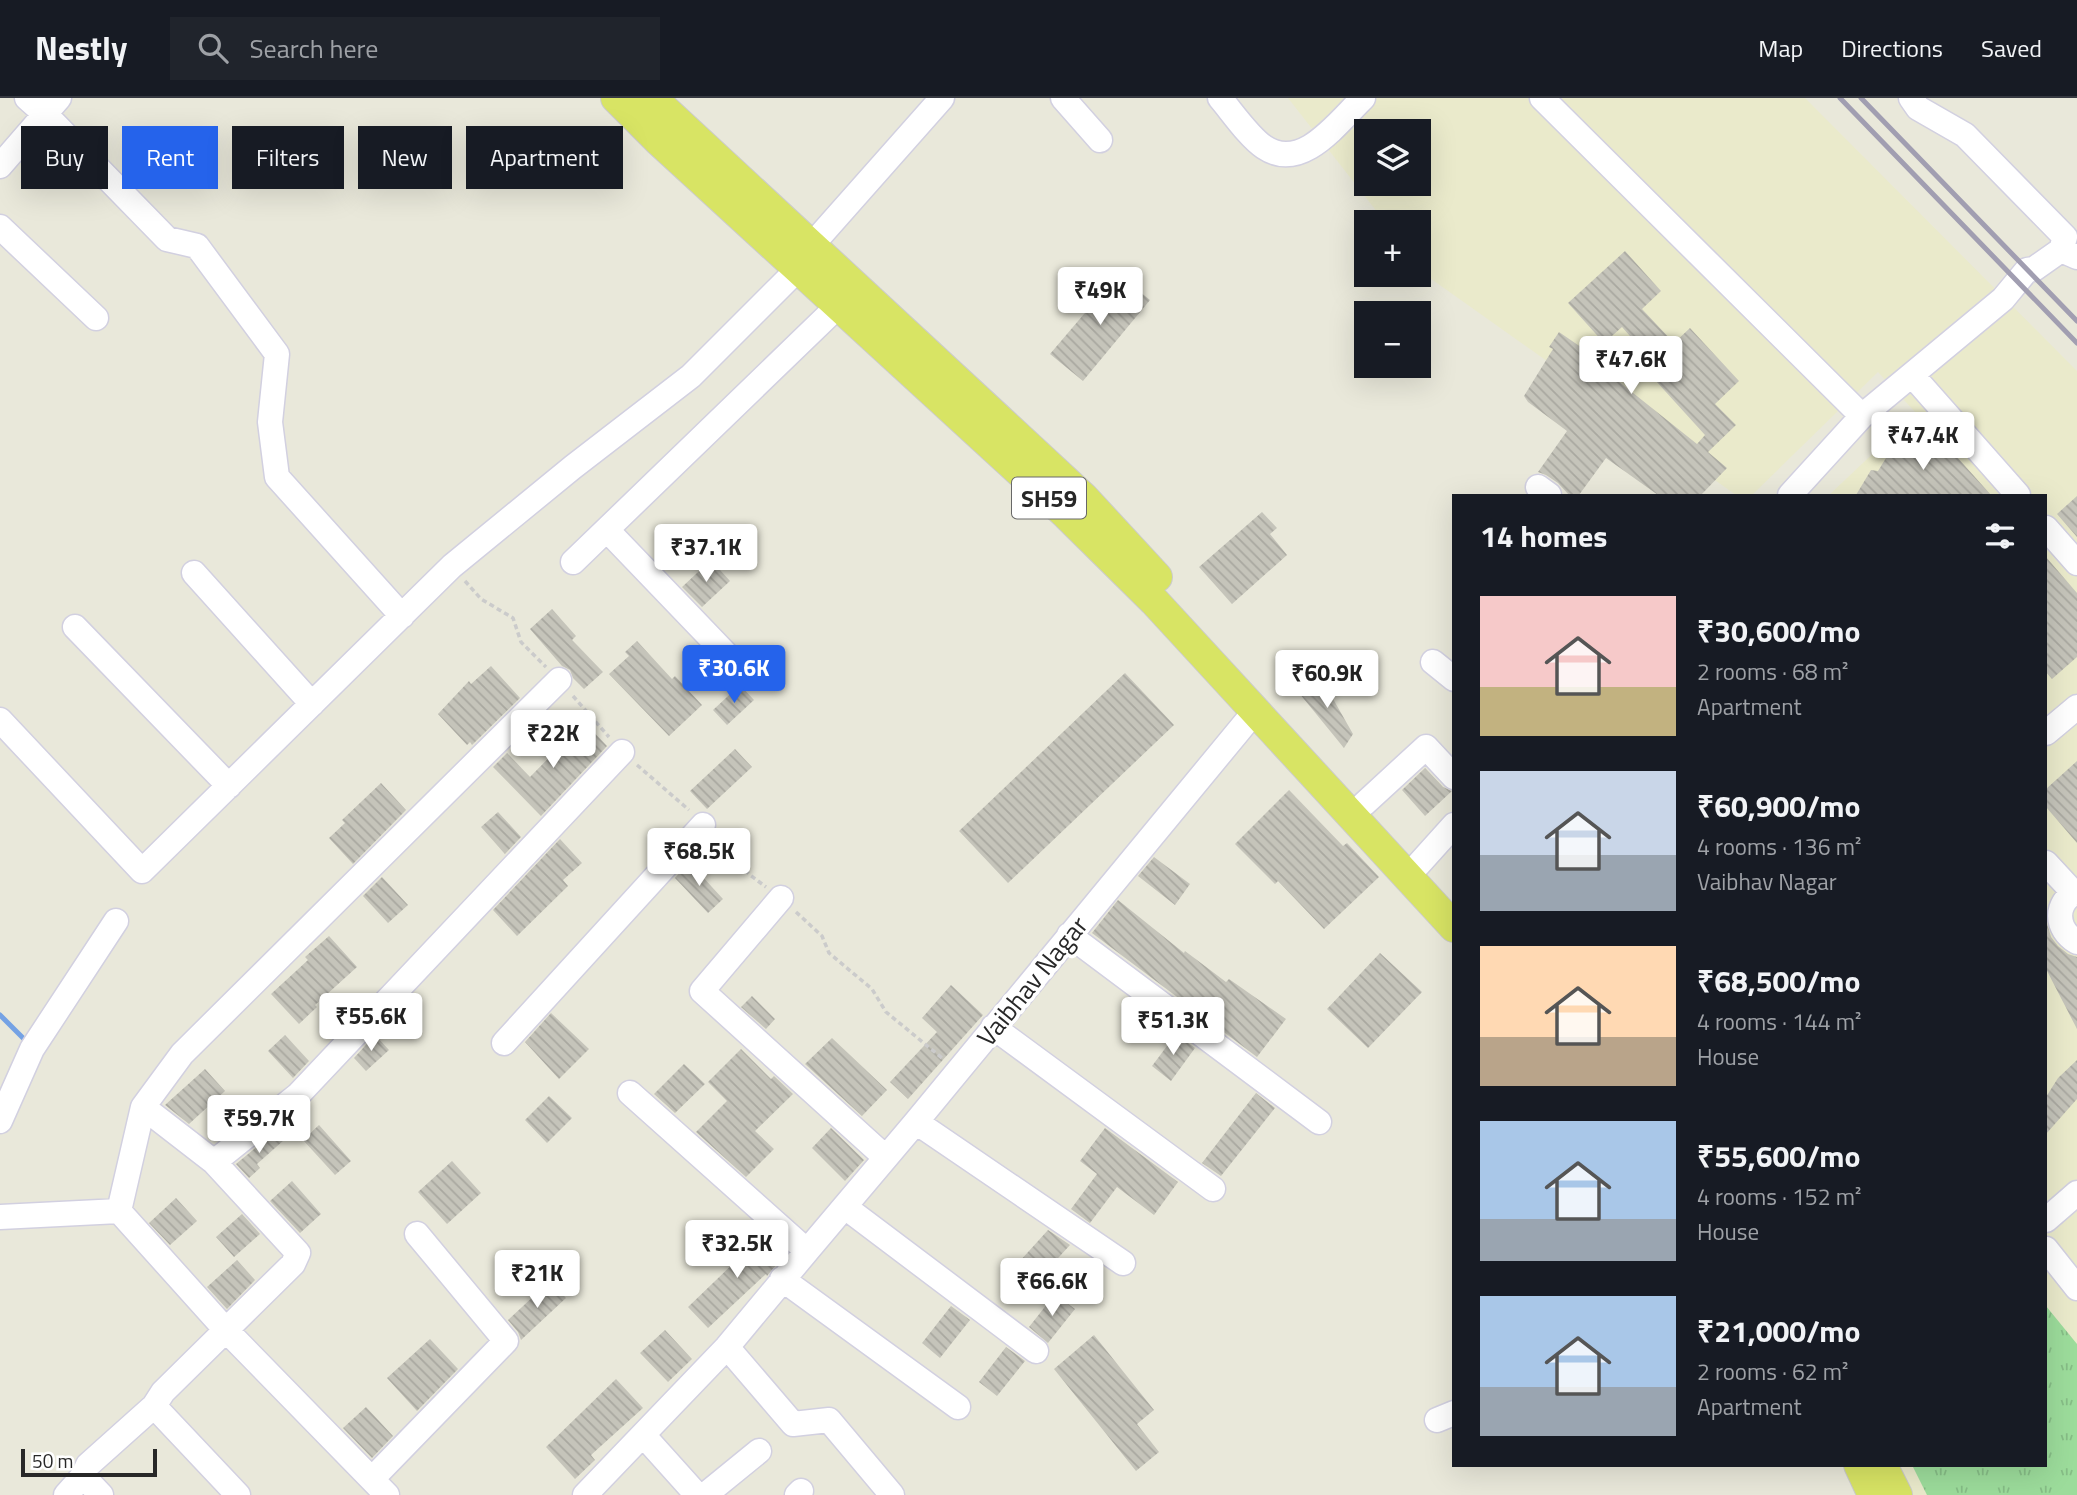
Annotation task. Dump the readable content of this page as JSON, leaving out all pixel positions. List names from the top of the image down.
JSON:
{
  "streets": {
    "main road": ["SH59"],
    "street": ["Vaibhav Nagar"]
  },
  "crossings": [
    ["SH59", "Vaibhav Nagar"]
  ],
  "scale_bar": "50 m",
  "page": {
    "header": "Nestly",
    "search": "Search here",
    "nav": ["Map", "Directions", "Saved"],
    "map_buttons": ["+", "−"],
    "chip": [
      "Buy",
      "Rent",
      "Filters",
      "New",
      "Apartment"
    ],
    "price": [
      "₹49K",
      "₹47.6K",
      "₹47.4K",
      "₹37.1K",
      "₹30.6K",
      "₹60.9K",
      "₹22K",
      "₹68.5K",
      "₹55.6K",
      "₹51.3K",
      "₹59.7K",
      "₹32.5K",
      "₹21K",
      "₹66.6K"
    ],
    "heading": "14 homes",
    "list": [
      {
        "name": "₹30,600/mo",
        "note": "2 rooms · 68 m² · Apartment"
      },
      {
        "name": "₹60,900/mo",
        "note": "4 rooms · 136 m² · Vaibhav Nagar"
      },
      {
        "name": "₹68,500/mo",
        "note": "4 rooms · 144 m² · House"
      },
      {
        "name": "₹55,600/mo",
        "note": "4 rooms · 152 m² · House"
      },
      {
        "name": "₹21,000/mo",
        "note": "2 rooms · 62 m² · Apartment"
      }
    ],
    "scale": "50 m"
  }
}
